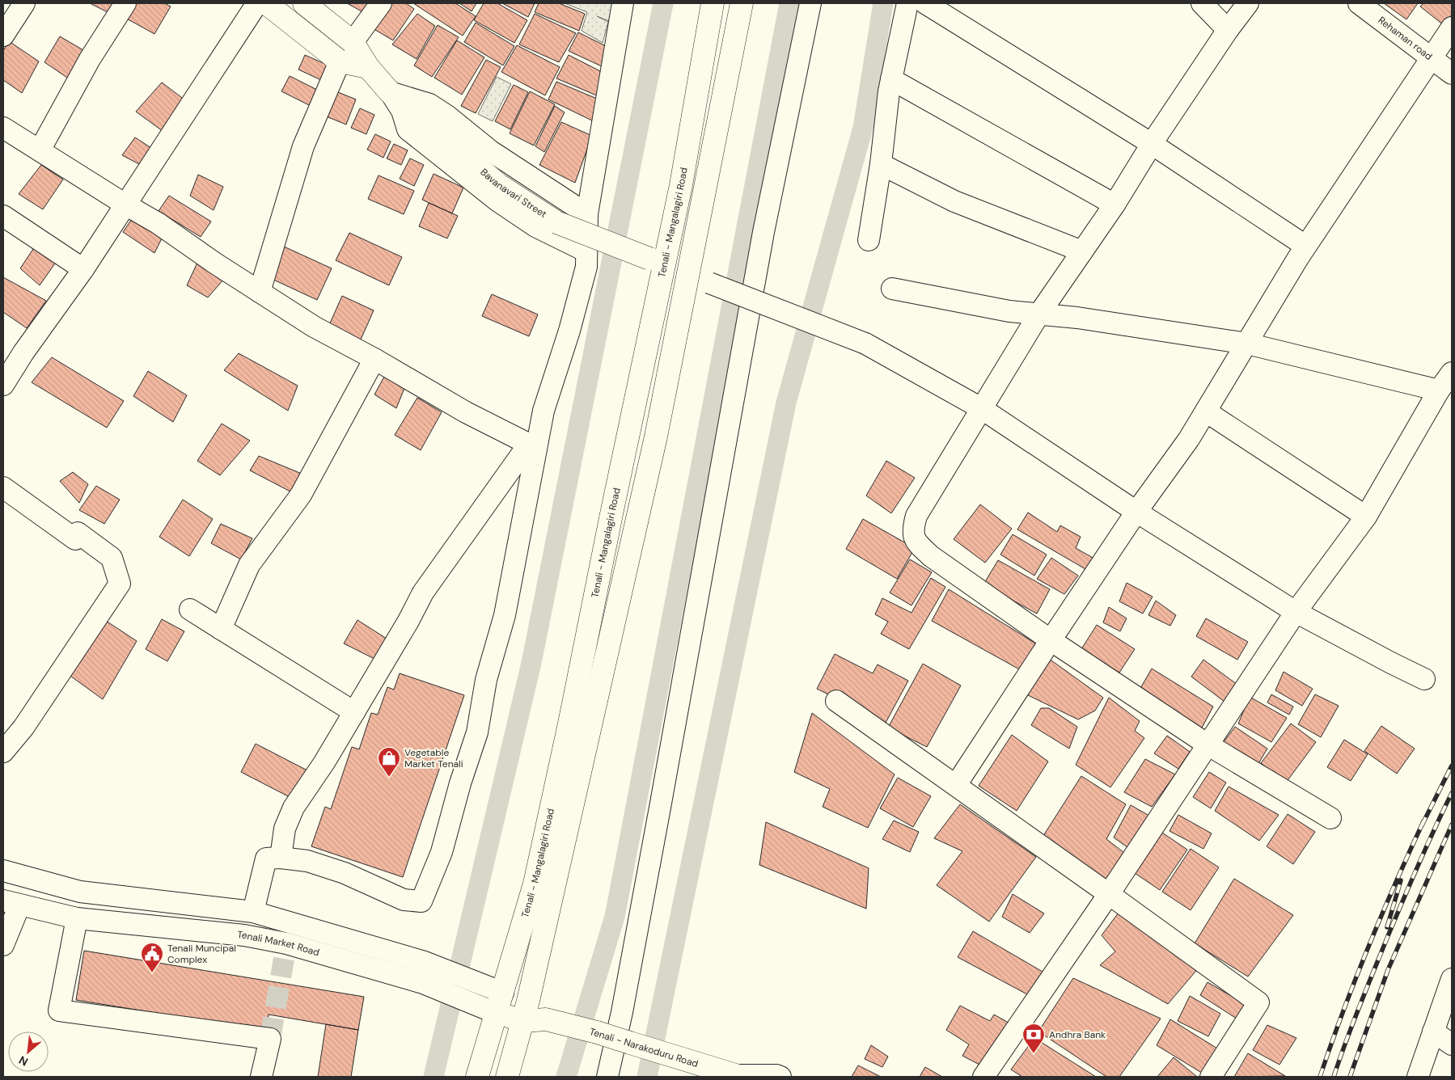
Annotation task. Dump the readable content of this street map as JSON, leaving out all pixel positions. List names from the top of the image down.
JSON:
{
  "streets": {
    "main road": ["Bavanavari Street", "Tenali - Mangalagiri Road", "Tenali - Narakoduru Road"],
    "street": ["Rehaman road", "Tenali Market Road"]
  },
  "crossings": [
    ["Bavanavari Street", "Tenali - Mangalagiri Road"],
    ["Tenali - Mangalagiri Road", "Tenali Market Road"]
  ],
  "places": {
    "shop": ["Vegetable Market Tenali"],
    "public building": ["Tenali Muncipal Complex"],
    "bank": ["Andhra Bank"]
  },
  "north": "bottom left"
}
